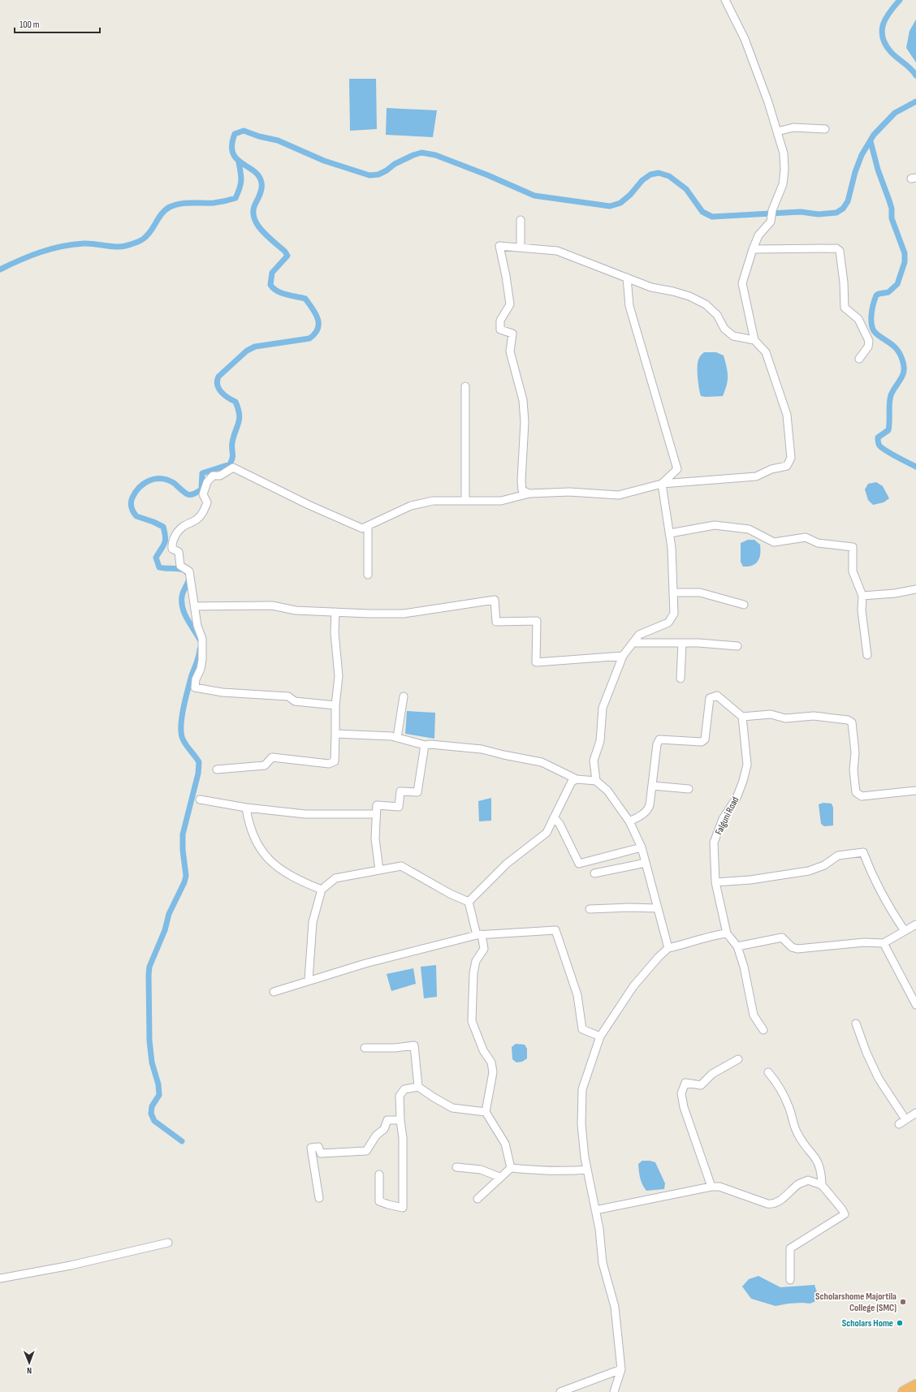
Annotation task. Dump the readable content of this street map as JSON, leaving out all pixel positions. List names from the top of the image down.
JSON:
{
  "streets": {
    "street": ["Falguni Road"]
  },
  "places": ["Scholarshome Majortila College (SMC)", "Scholars Home"],
  "scale_bar": "100 m",
  "north": "bottom"
}
